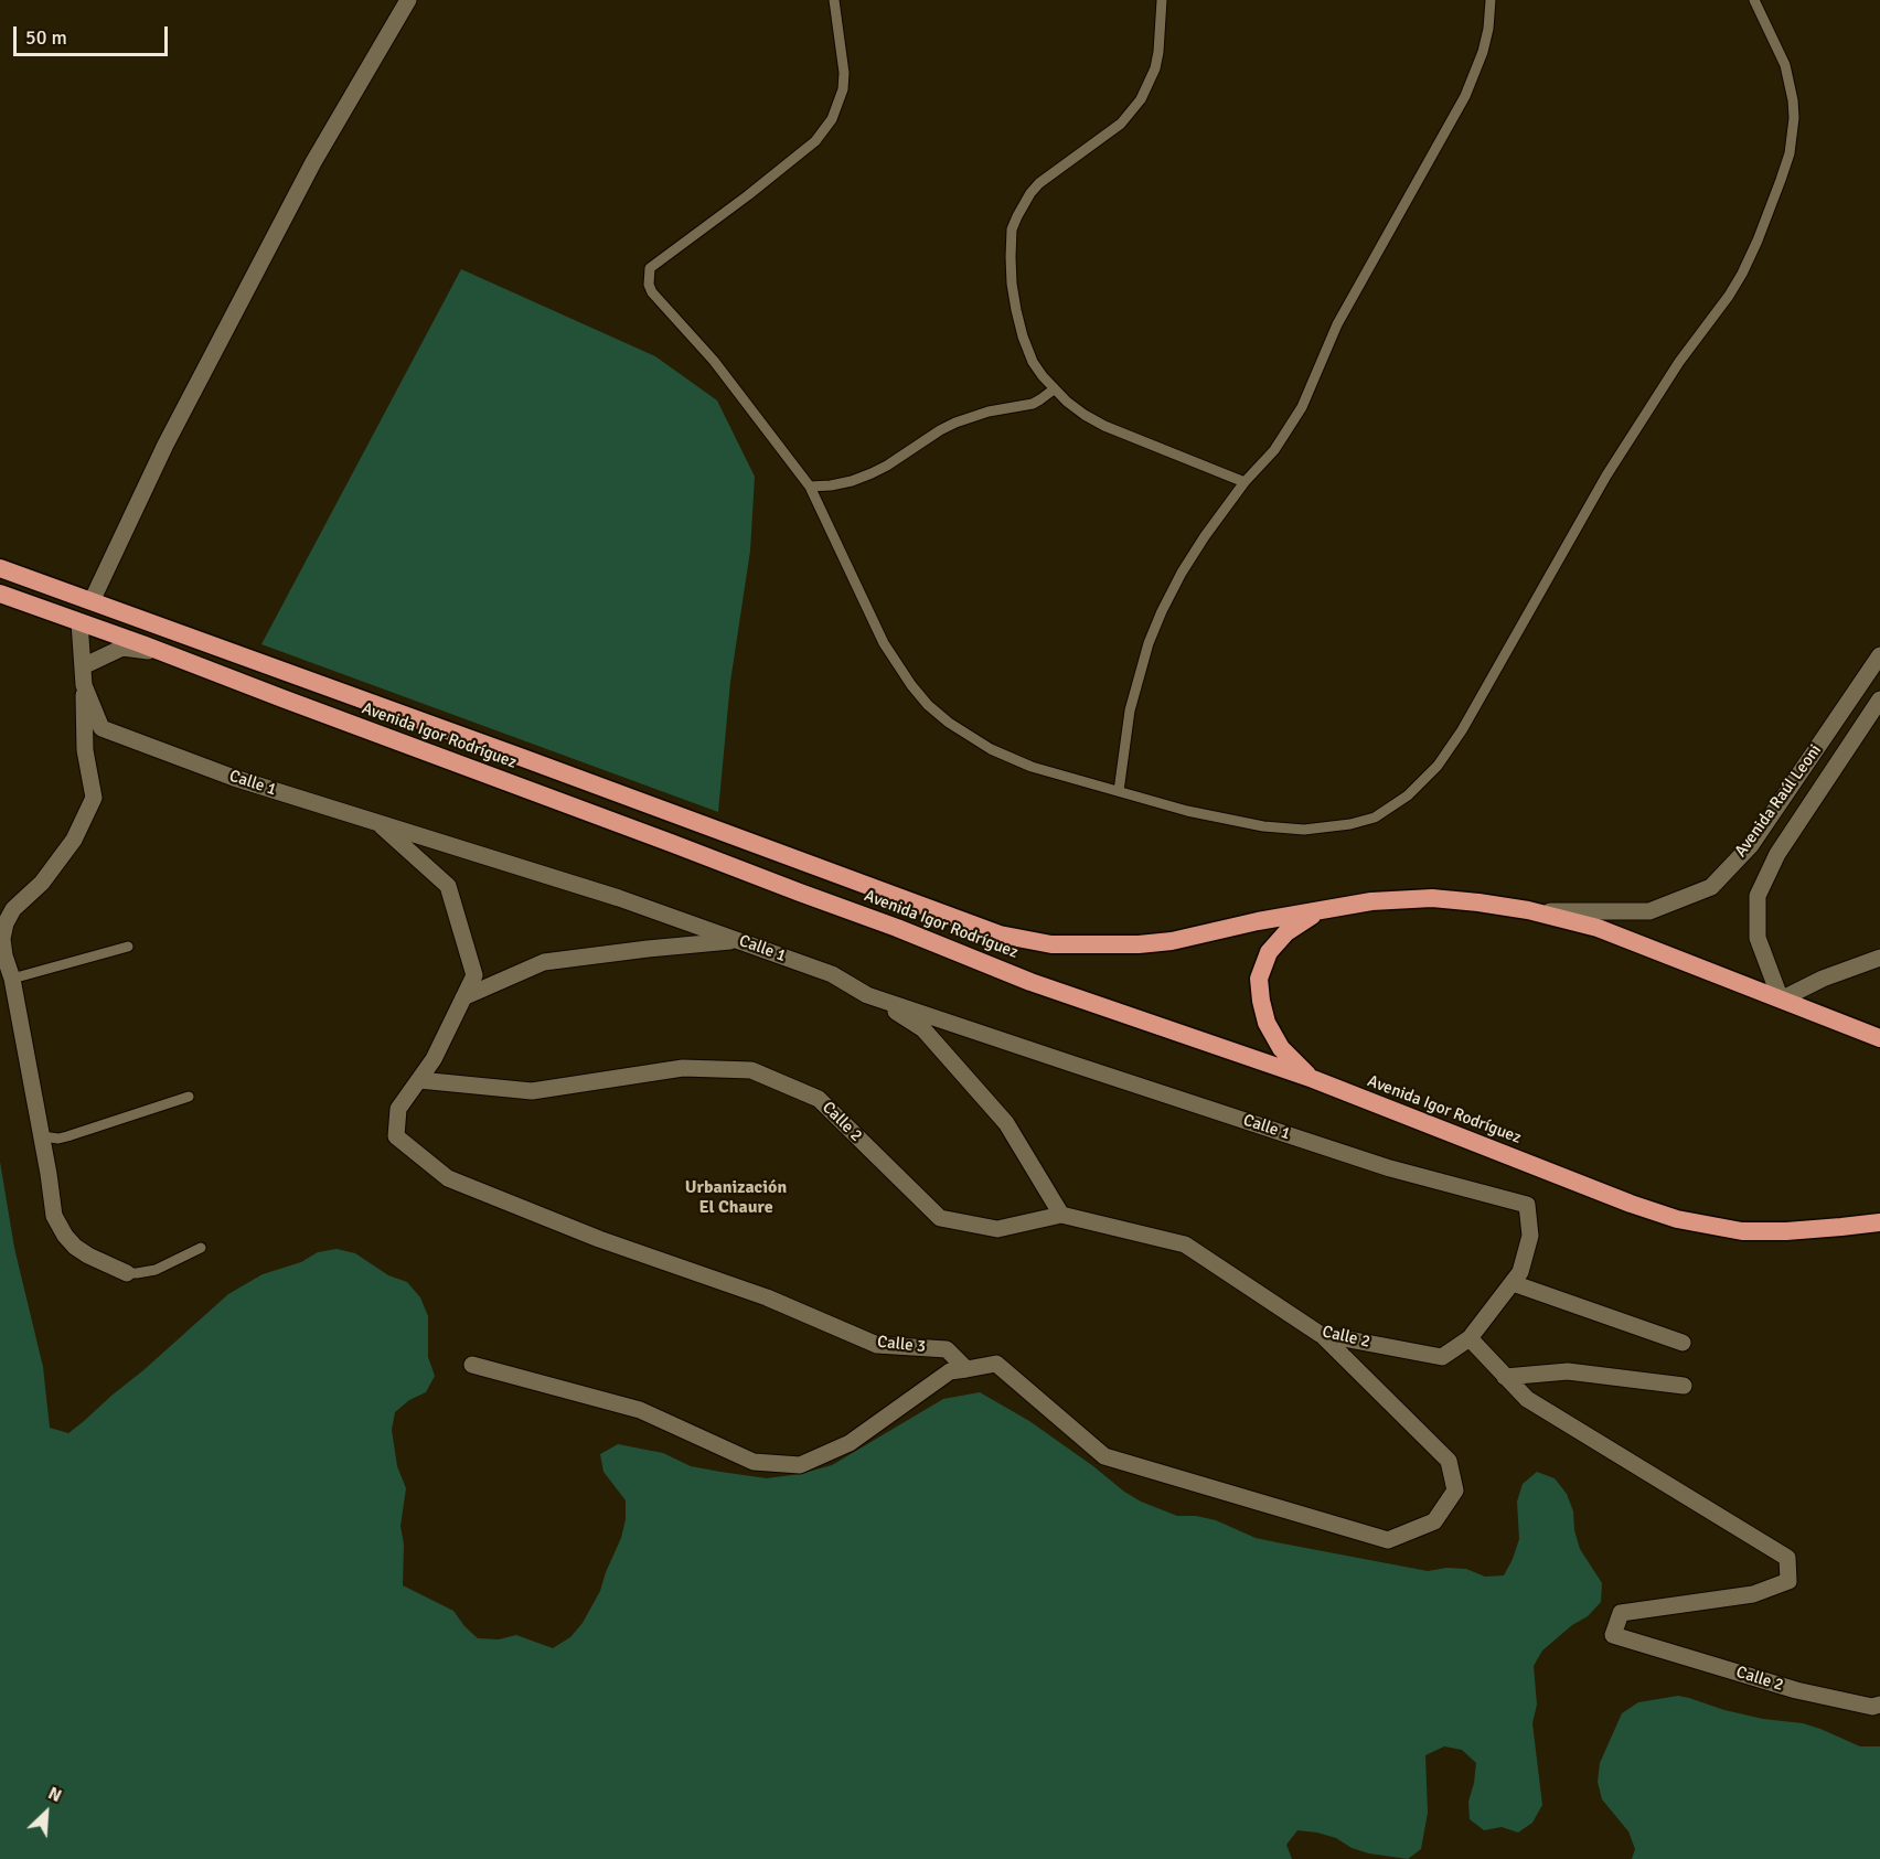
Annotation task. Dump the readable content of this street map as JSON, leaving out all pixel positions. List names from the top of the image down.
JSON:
{
  "streets": {
    "highway": ["Avenida Igor Rodríguez"],
    "street": [
      "Calle 1",
      "Avenida Raúl Leoni",
      "Calle 2",
      "Calle 3"
    ]
  },
  "crossings": [
    ["Avenida Igor Rodríguez", "Calle 1"],
    ["Avenida Igor Rodríguez", "Avenida Raúl Leoni"],
    ["Calle 2", "Calle 3"]
  ],
  "districts": ["Urbanización El Chaure"],
  "scale_bar": "50 m",
  "north": "top right"
}
